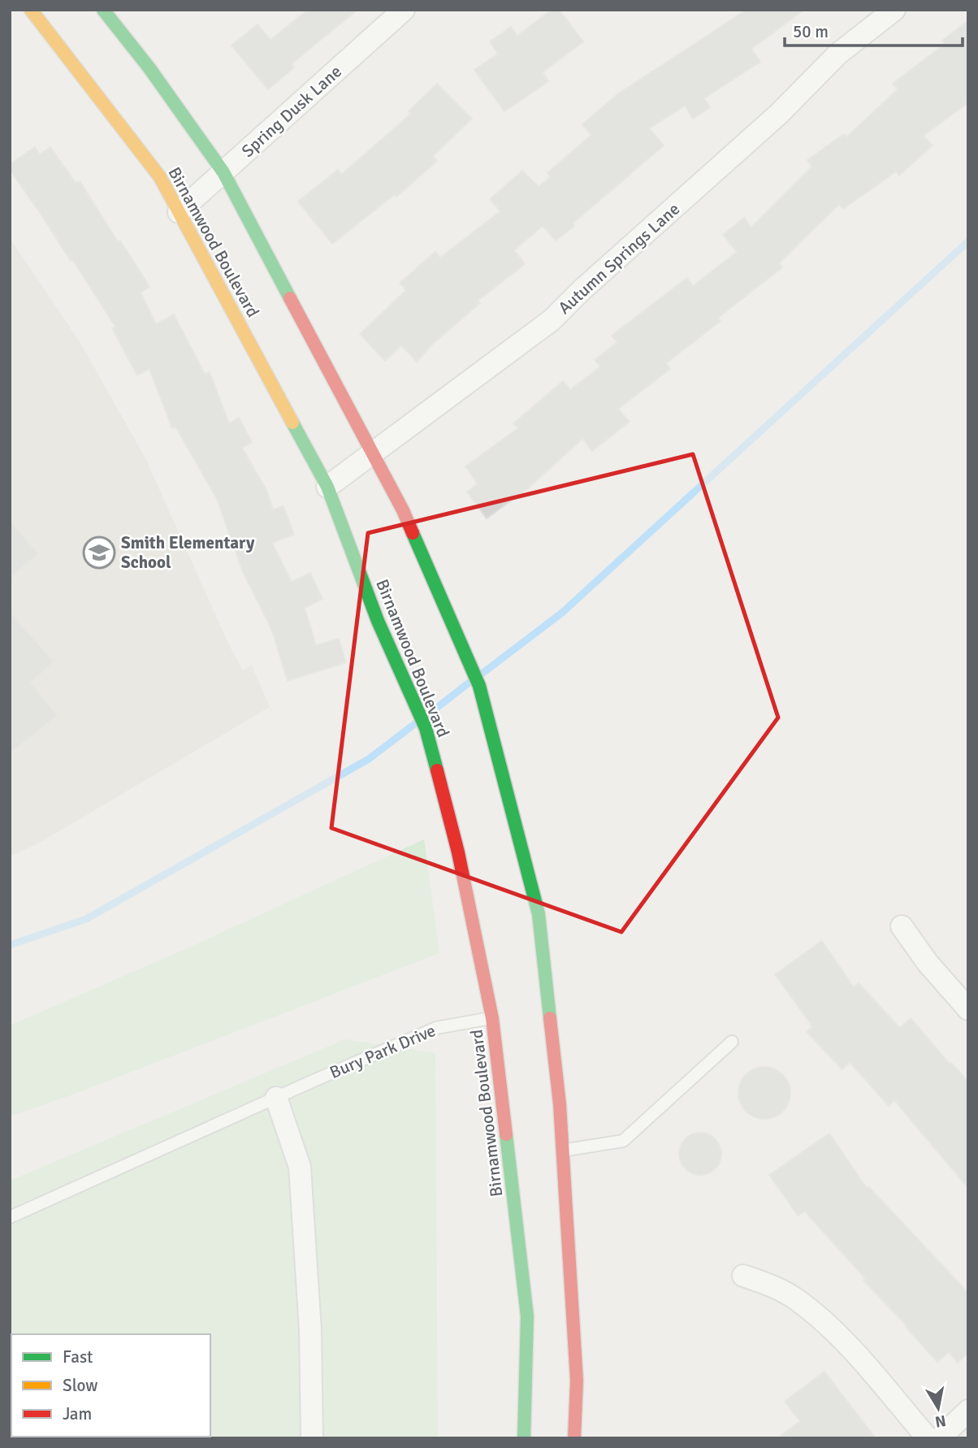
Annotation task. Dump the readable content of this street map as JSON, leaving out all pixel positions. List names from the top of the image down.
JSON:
{
  "streets": {
    "street": ["Spring Dusk Lane", "Birnamwood Boulevard", "Autumn Springs Lane"],
    "lane": ["Bury Park Drive"]
  },
  "crossings": [
    ["Spring Dusk Lane", "Birnamwood Boulevard"],
    ["Birnamwood Boulevard", "Autumn Springs Lane"],
    ["Birnamwood Boulevard", "Bury Park Drive"]
  ],
  "places": {
    "school or university": ["Smith Elementary School"]
  },
  "legend": ["Fast", "Slow", "Jam"],
  "scale_bar": "50 m",
  "north": "bottom"
}
